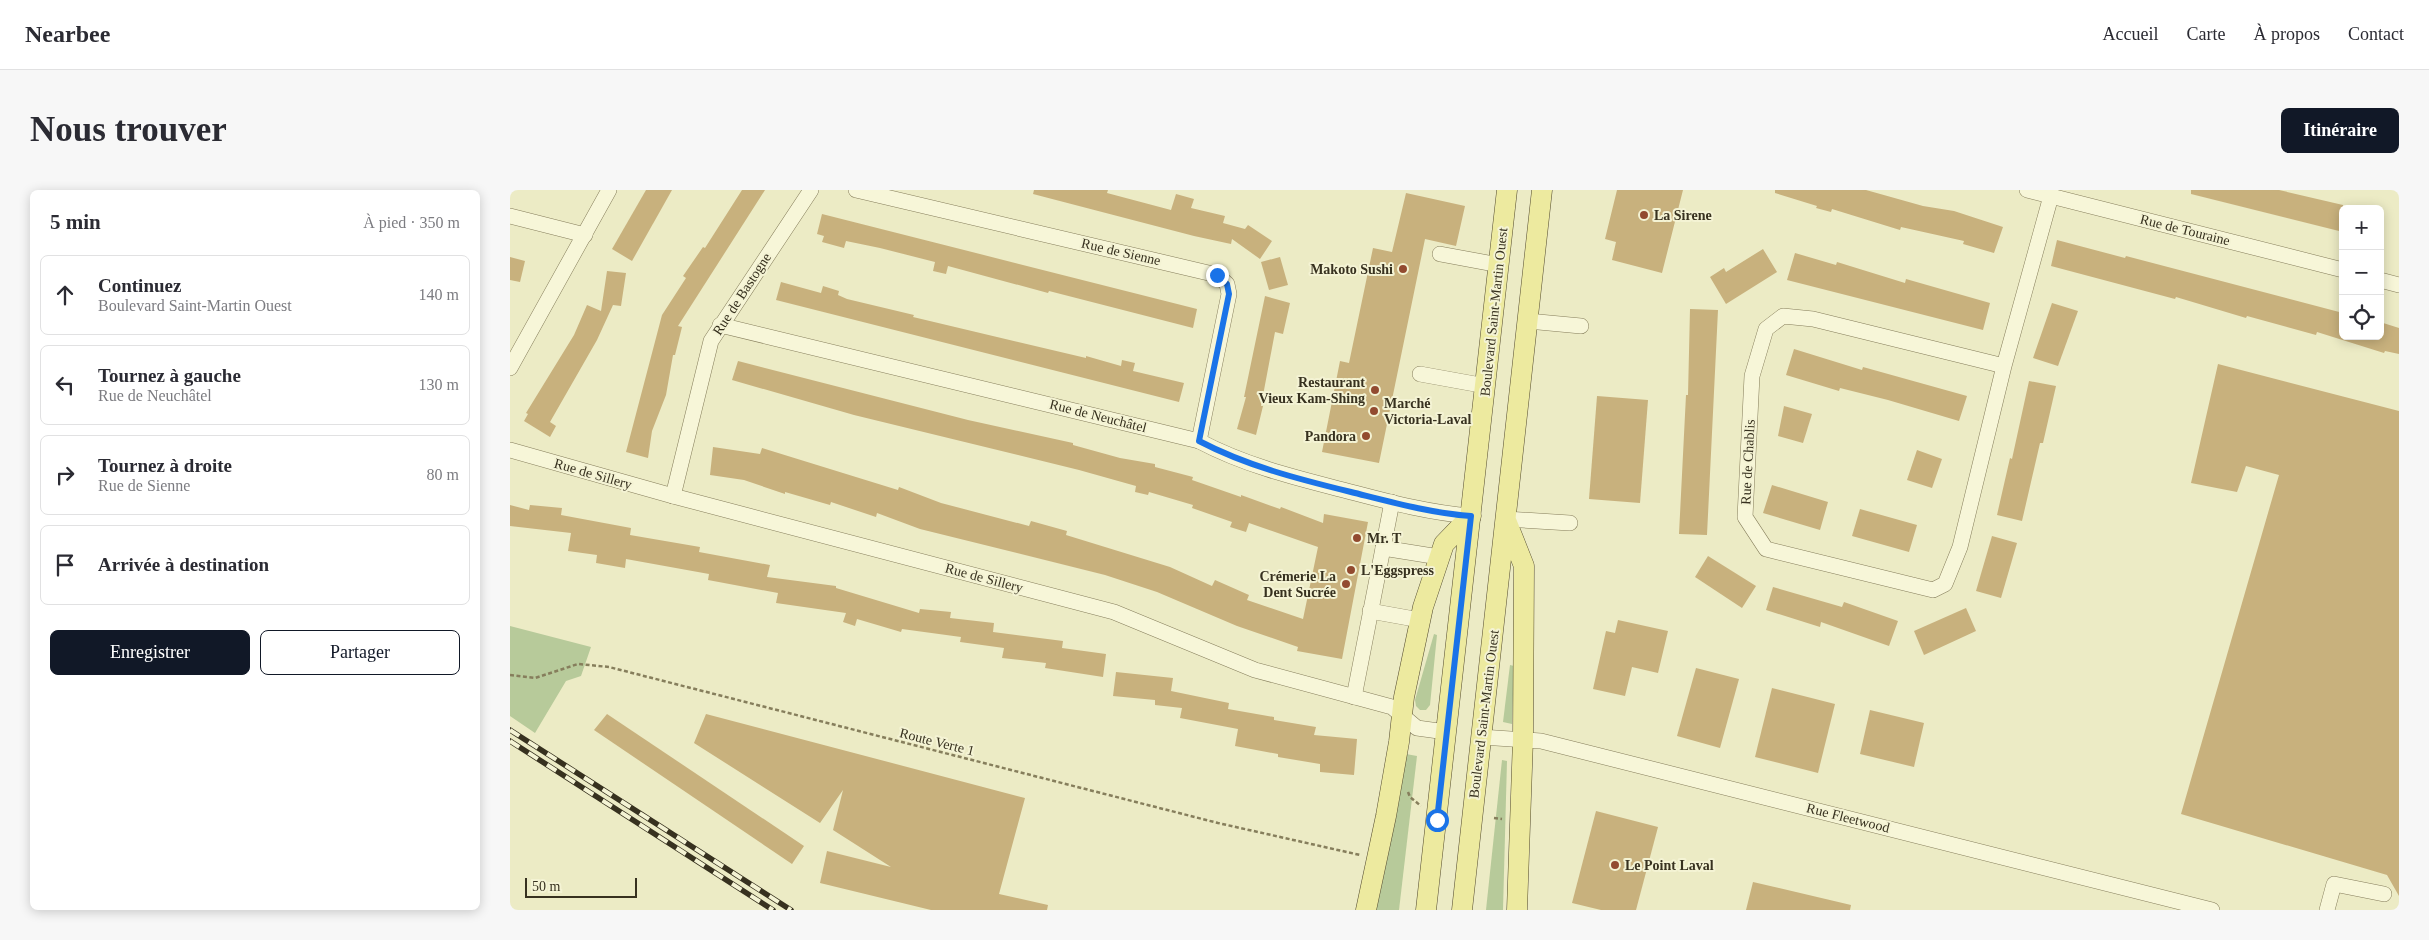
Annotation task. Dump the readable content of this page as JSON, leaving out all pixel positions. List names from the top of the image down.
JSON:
{
  "streets": {
    "main road": ["Boulevard Saint-Martin Ouest"],
    "street": [
      "Rue de Touraine",
      "Rue de Sienne",
      "Rue de Bastogne",
      "Rue de Neuchâtel",
      "Rue de Chablis",
      "Rue de Sillery",
      "Rue Fleetwood"
    ],
    "path": ["Route Verte 1"]
  },
  "crossings": [
    ["Rue de Touraine", "Rue de Chablis"],
    ["Rue de Sienne", "Rue de Neuchâtel"],
    ["Rue de Bastogne", "Rue de Neuchâtel"],
    ["Rue de Bastogne", "Rue de Sillery"],
    ["Boulevard Saint-Martin Ouest", "Rue de Neuchâtel"],
    ["Boulevard Saint-Martin Ouest", "Rue de Sillery"],
    ["Boulevard Saint-Martin Ouest", "Rue Fleetwood"]
  ],
  "places": [
    "La Sirene",
    "Makoto Sushi",
    "Restaurant Vieux Kam-Shing",
    "Marché Victoria-Laval",
    "Pandora",
    "Mr. T",
    "L'Eggspress",
    "Crémerie La Dent Sucrée",
    "Le Point Laval"
  ],
  "scale_bar": "50 m",
  "page": {
    "header": "Nearbee",
    "nav": [
      "Accueil",
      "Carte",
      "À propos",
      "Contact"
    ],
    "buttons": [
      "Itinéraire",
      ["Enregistrer", "Partager"]
    ],
    "title": "Nous trouver",
    "heading": ["5 min", "À pied · 350 m"],
    "map_buttons": ["+", "−"],
    "list": [
      ["Continuez", "Boulevard Saint-Martin Ouest", "140 m"],
      ["Tournez à gauche", "Rue de Neuchâtel", "130 m"],
      ["Tournez à droite", "Rue de Sienne", "80 m"],
      "Arrivée à destination"
    ],
    "scale": "50 m"
  }
}
